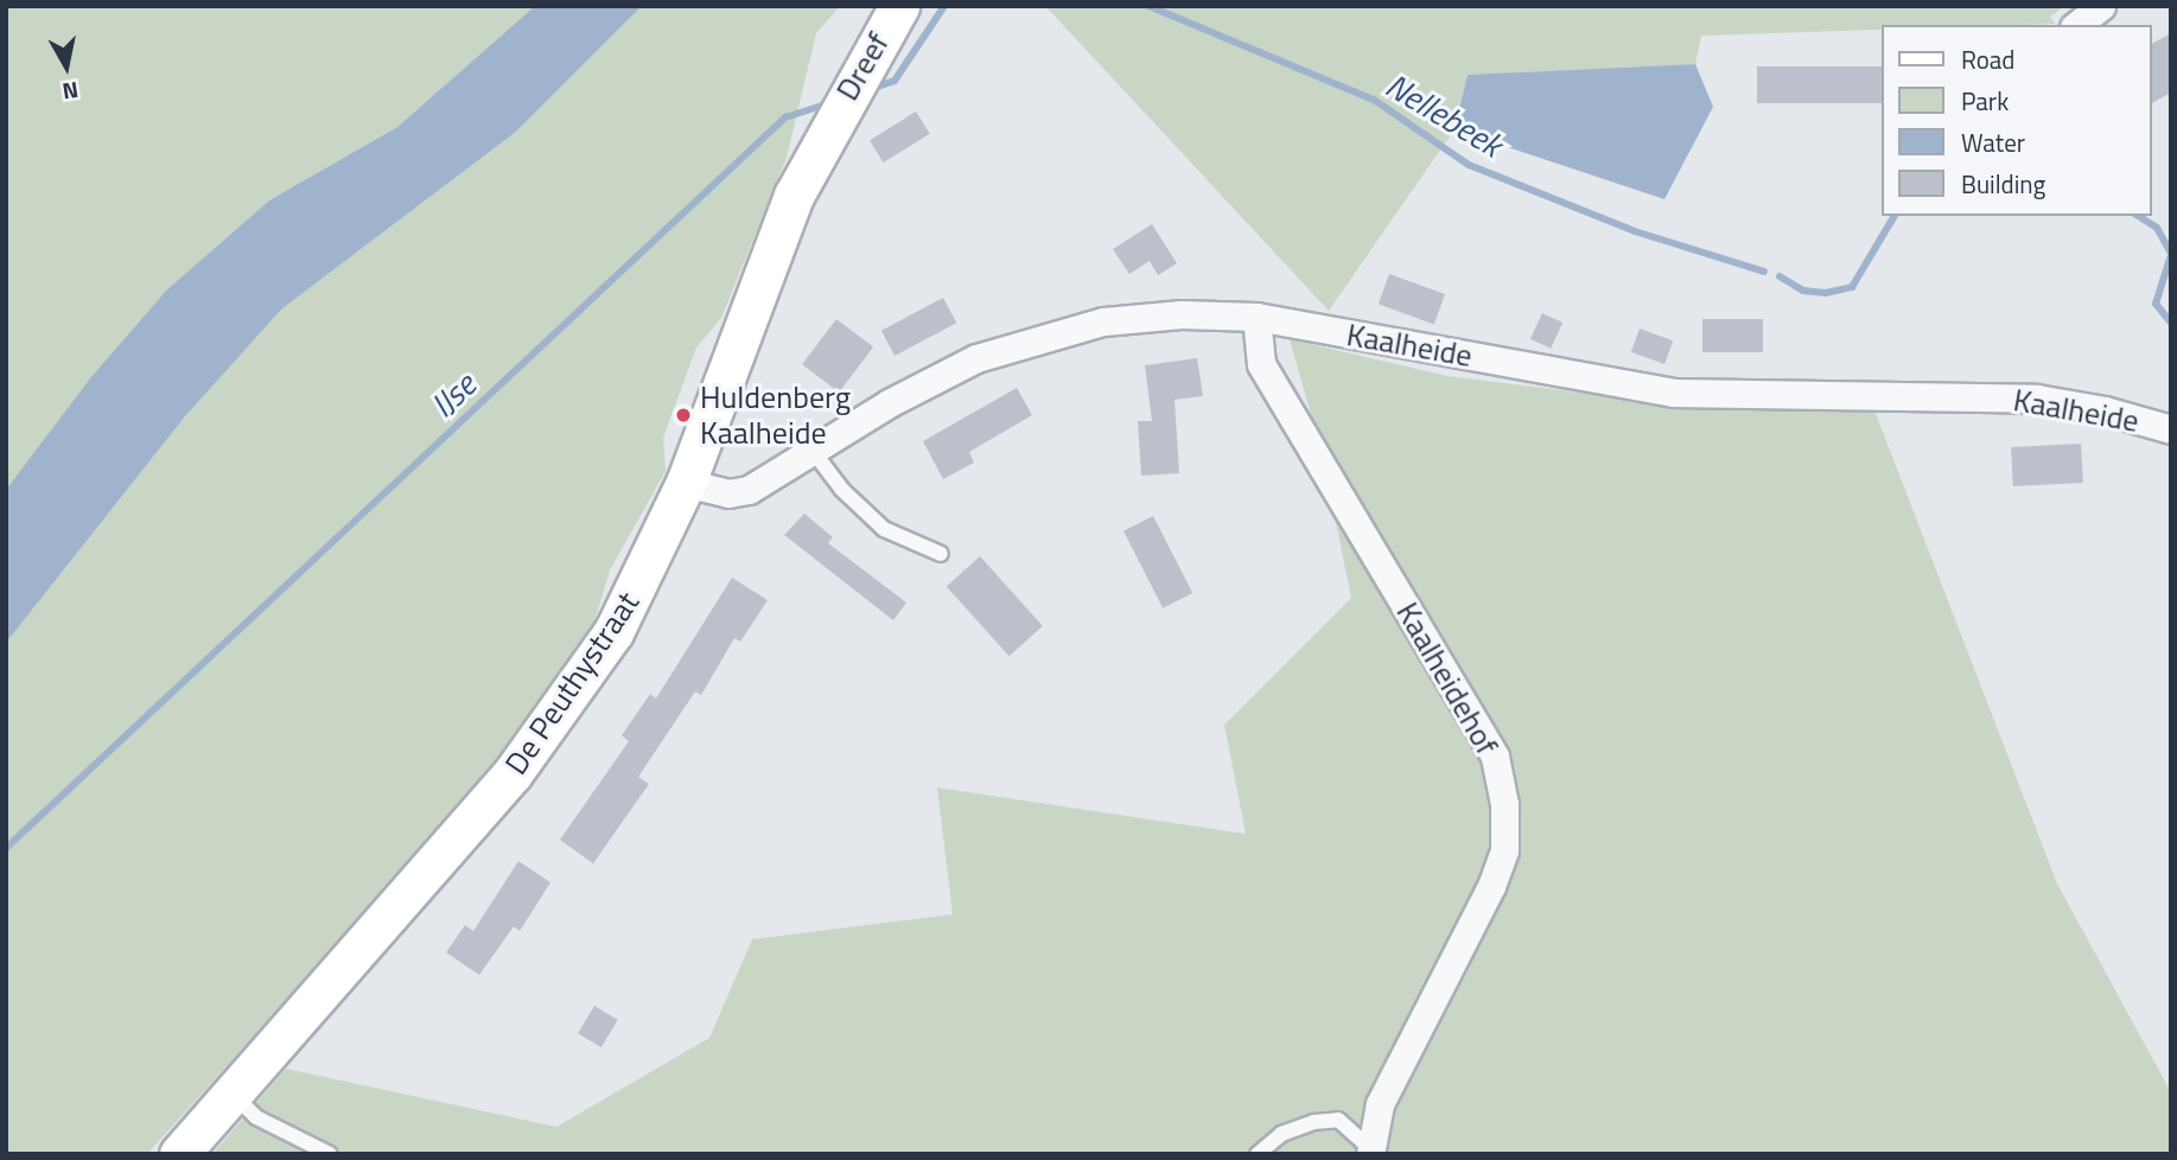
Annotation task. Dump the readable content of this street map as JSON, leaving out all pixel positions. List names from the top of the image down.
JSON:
{
  "streets": {
    "main road": ["Dreef", "De Peuthystraat"],
    "street": ["Kaalheide", "Kaalheidehof"]
  },
  "crossings": [
    ["Dreef", "De Peuthystraat"],
    ["Kaalheide", "Kaalheidehof"],
    ["Kaalheide", "De Peuthystraat"]
  ],
  "water": ["Nellebeek", "IJse"],
  "places": ["Huldenberg Kaalheide"],
  "legend": [
    "Road",
    "Park",
    "Water",
    "Building"
  ],
  "north": "bottom"
}
